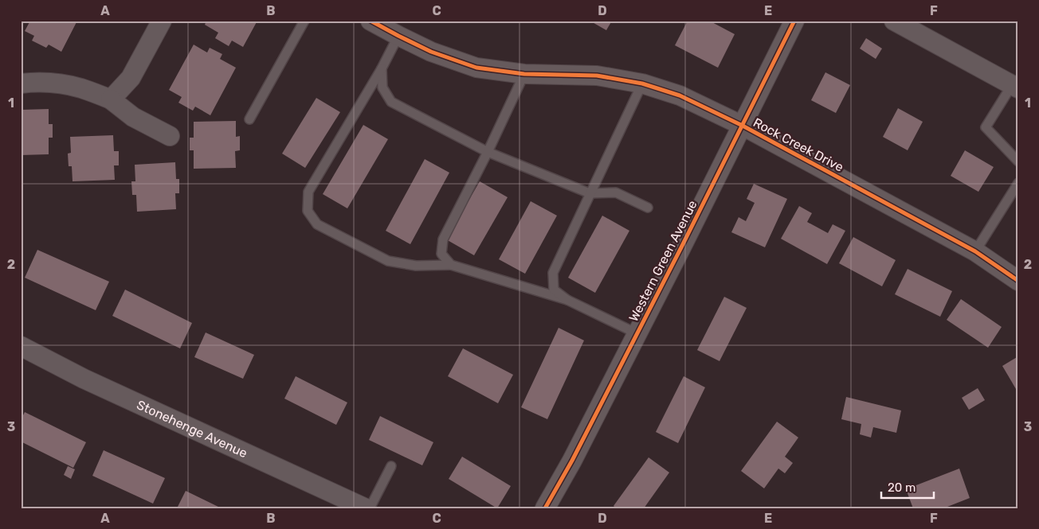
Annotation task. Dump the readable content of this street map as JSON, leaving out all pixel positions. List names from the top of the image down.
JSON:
{
  "streets": {
    "street": ["Rock Creek Drive", "Western Green Avenue", "Stonehenge Avenue"]
  },
  "crossings": [
    ["Rock Creek Drive", "Western Green Avenue"]
  ],
  "scale_bar": "20 m",
  "grid": {
    "columns": [
      "A",
      "B",
      "C",
      "D",
      "E",
      "F"
    ],
    "rows": ["1", "2", "3"]
  }
}
